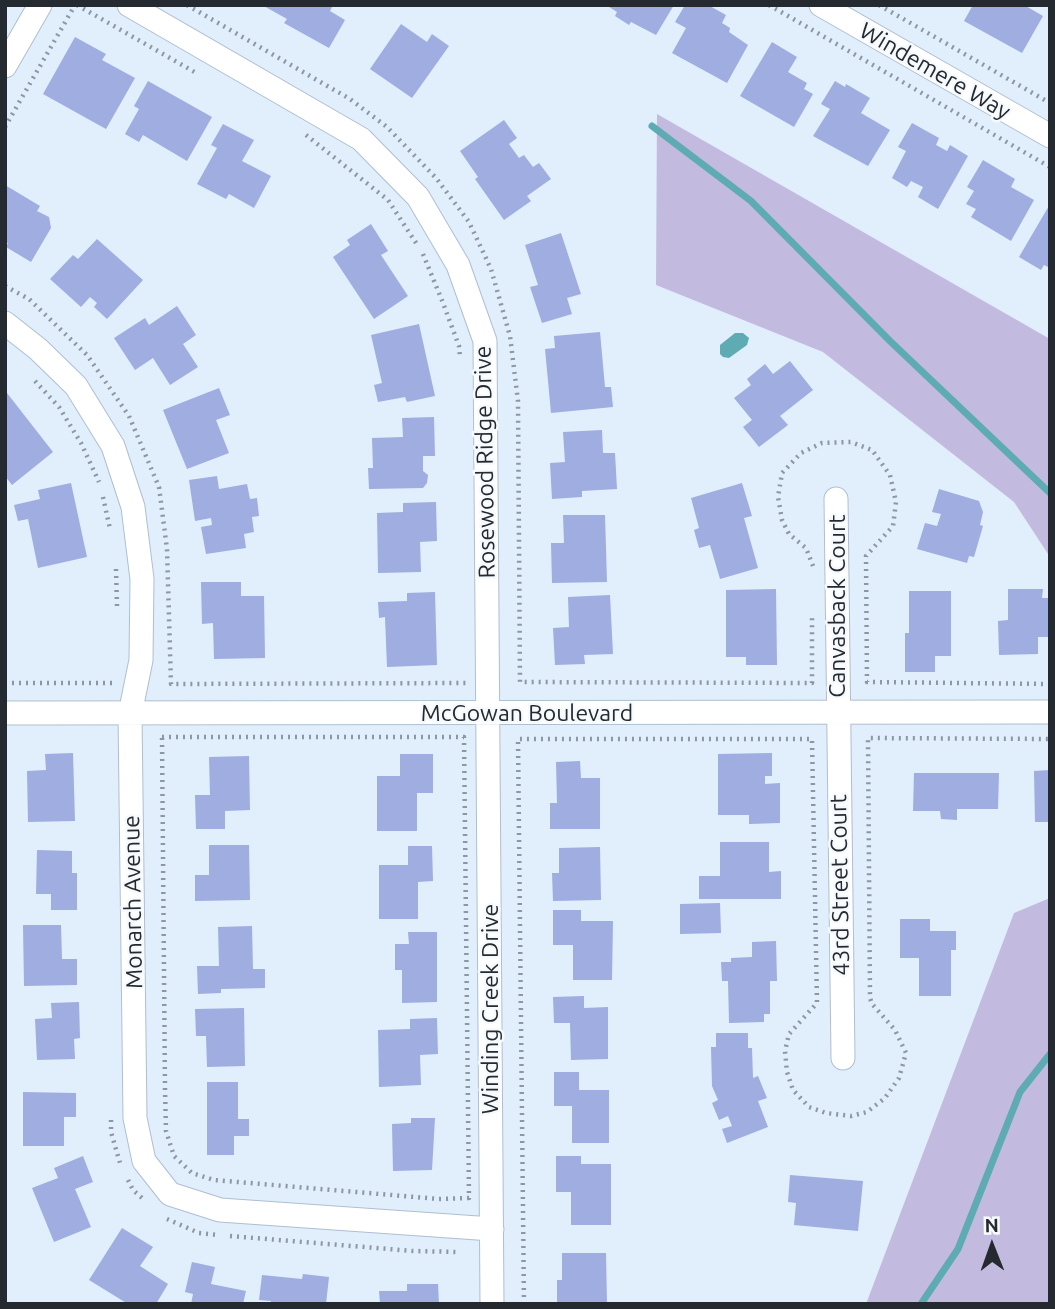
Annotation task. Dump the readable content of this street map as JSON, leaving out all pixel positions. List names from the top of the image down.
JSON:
{
  "streets": {
    "street": [
      "Windemere Way",
      "Rosewood Ridge Drive",
      "Canvasback Court",
      "McGowan Boulevard",
      "43rd Street Court",
      "Monarch Avenue",
      "Winding Creek Drive"
    ]
  },
  "crossings": [
    ["Rosewood Ridge Drive", "McGowan Boulevard"],
    ["Rosewood Ridge Drive", "Winding Creek Drive"],
    ["Canvasback Court", "McGowan Boulevard"],
    ["Canvasback Court", "43rd Street Court"],
    ["McGowan Boulevard", "43rd Street Court"],
    ["McGowan Boulevard", "Monarch Avenue"],
    ["McGowan Boulevard", "Winding Creek Drive"],
    ["Monarch Avenue", "Winding Creek Drive"]
  ],
  "north": "top"
}
